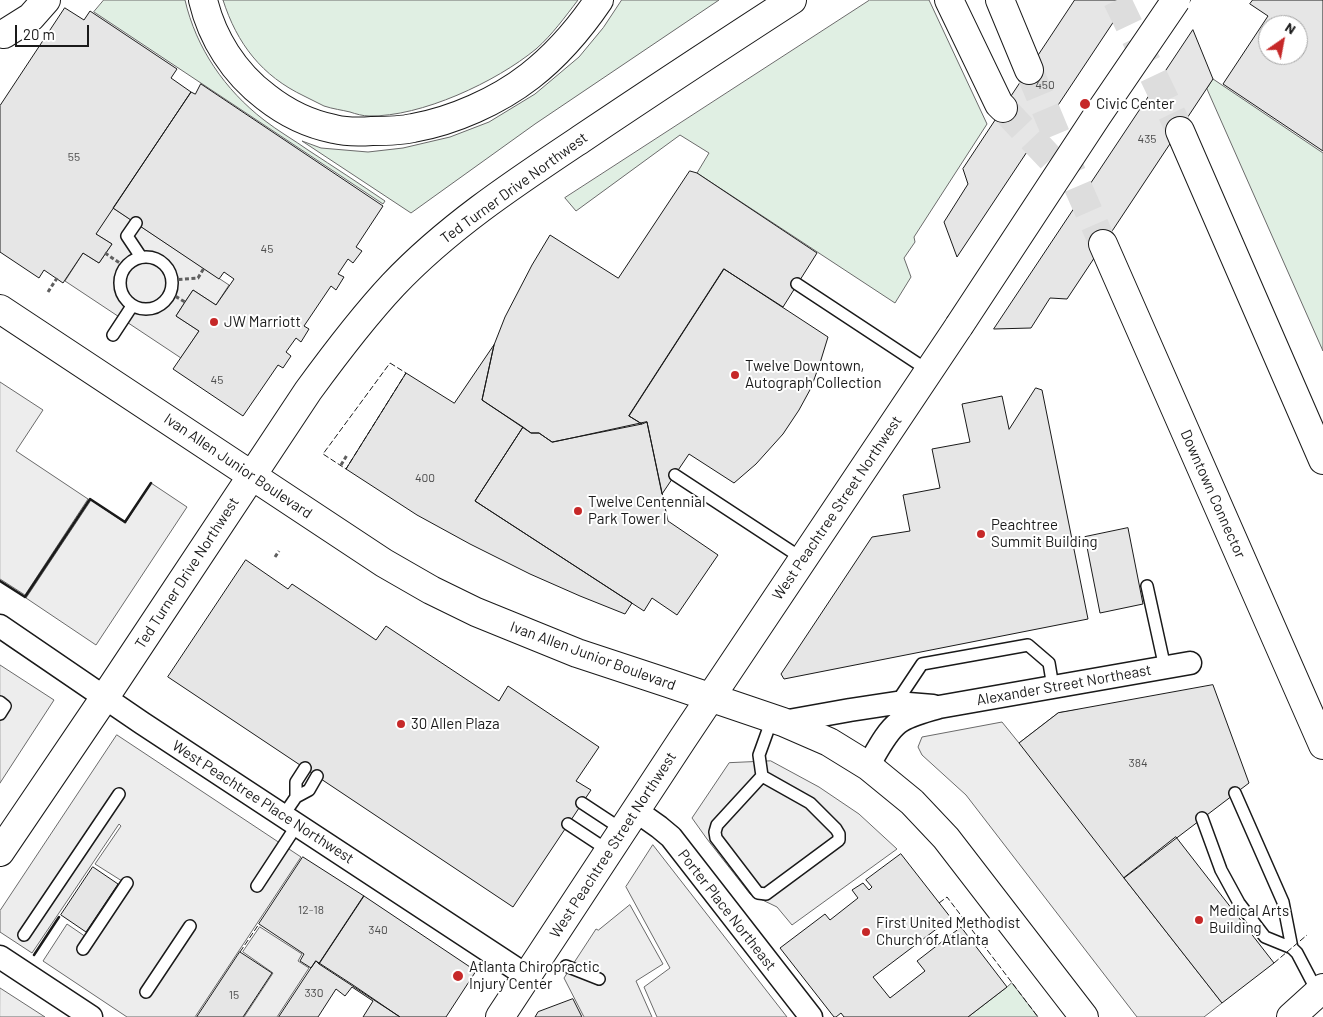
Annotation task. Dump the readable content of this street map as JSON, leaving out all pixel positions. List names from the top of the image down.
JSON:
{
  "streets": {
    "main road": [
      "Ted Turner Drive Northwest",
      "Ivan Allen Junior Boulevard",
      "Downtown Connector",
      "West Peachtree Street Northwest"
    ],
    "street": ["Alexander Street Northeast", "West Peachtree Place Northwest", "Porter Place Northeast"]
  },
  "crossings": [
    ["Ted Turner Drive Northwest", "Ivan Allen Junior Boulevard"],
    ["Ted Turner Drive Northwest", "West Peachtree Place Northwest"],
    ["Ivan Allen Junior Boulevard", "West Peachtree Street Northwest"],
    ["Ivan Allen Junior Boulevard", "Alexander Street Northeast"],
    ["West Peachtree Street Northwest", "West Peachtree Place Northwest"],
    ["West Peachtree Street Northwest", "Porter Place Northeast"]
  ],
  "places": [
    "Civic Center",
    "JW Marriott",
    "Twelve Downtown, Autograph Collection",
    "Twelve Centennial Park Tower I",
    "Peachtree Summit Building",
    "30 Allen Plaza",
    "Medical Arts Building",
    "First United Methodist Church of Atlanta",
    "Atlanta Chiropractic Injury Center"
  ],
  "house_numbers": [
    "450",
    "435",
    "55",
    "45",
    "45",
    "400",
    "384",
    "12-18",
    "340",
    "330",
    "15"
  ],
  "scale_bar": "20 m",
  "north": "top right"
}
